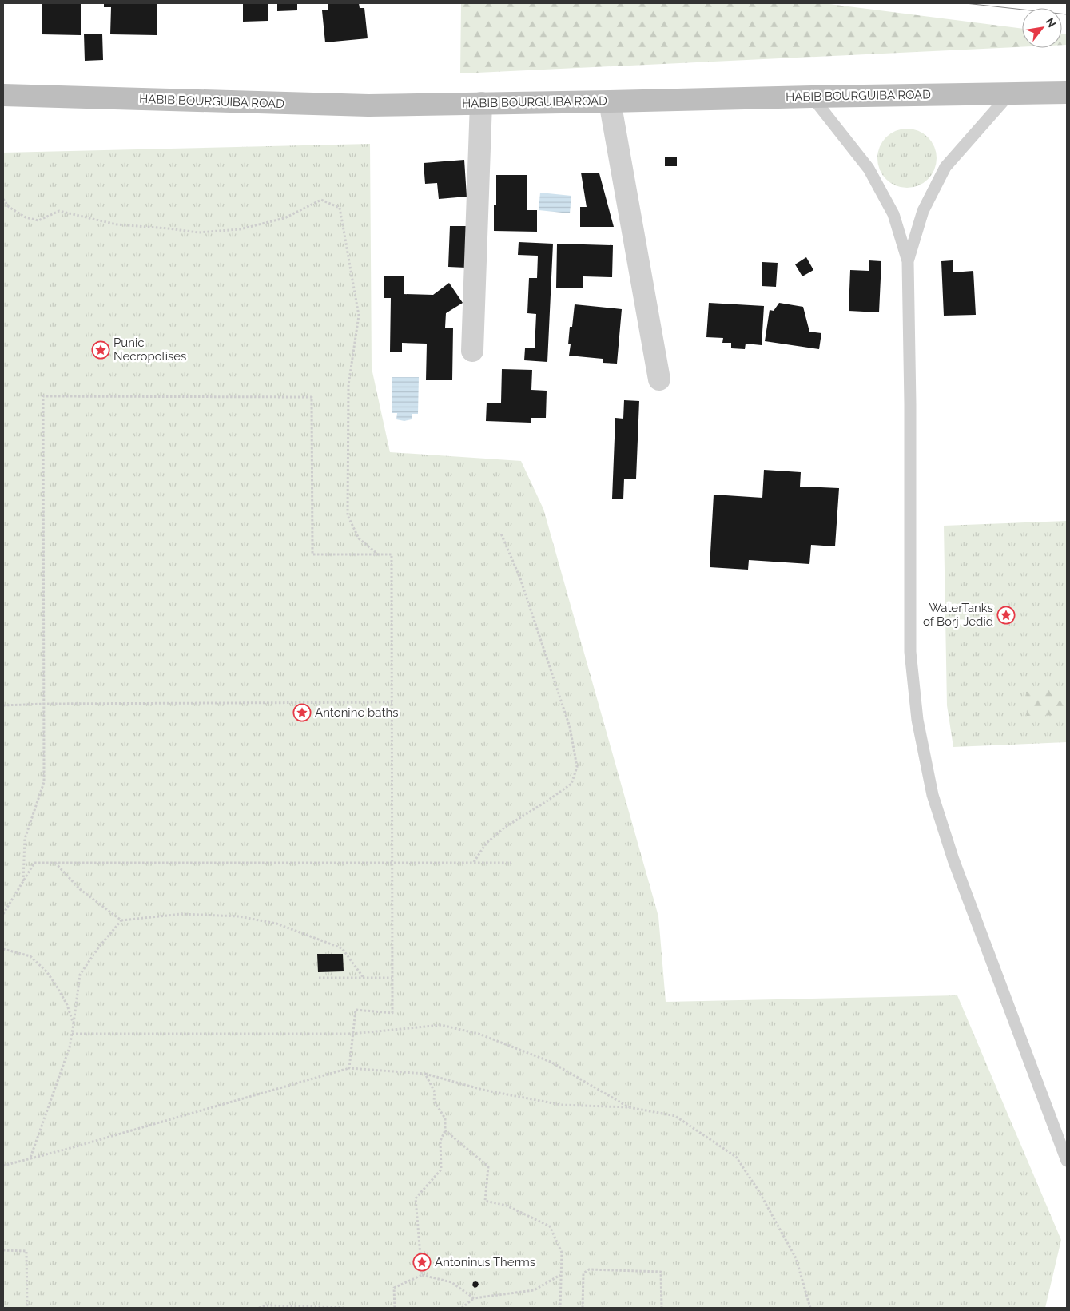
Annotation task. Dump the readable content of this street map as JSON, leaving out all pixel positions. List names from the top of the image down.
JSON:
{
  "streets": {
    "main road": ["HABIB BOURGUIBA ROAD"]
  },
  "places": {
    "place": [
      "Punic Necropolises",
      "WaterTanks of Borj-Jedid",
      "Antonine baths",
      "Antoninus Therms"
    ]
  },
  "north": "top right"
}
